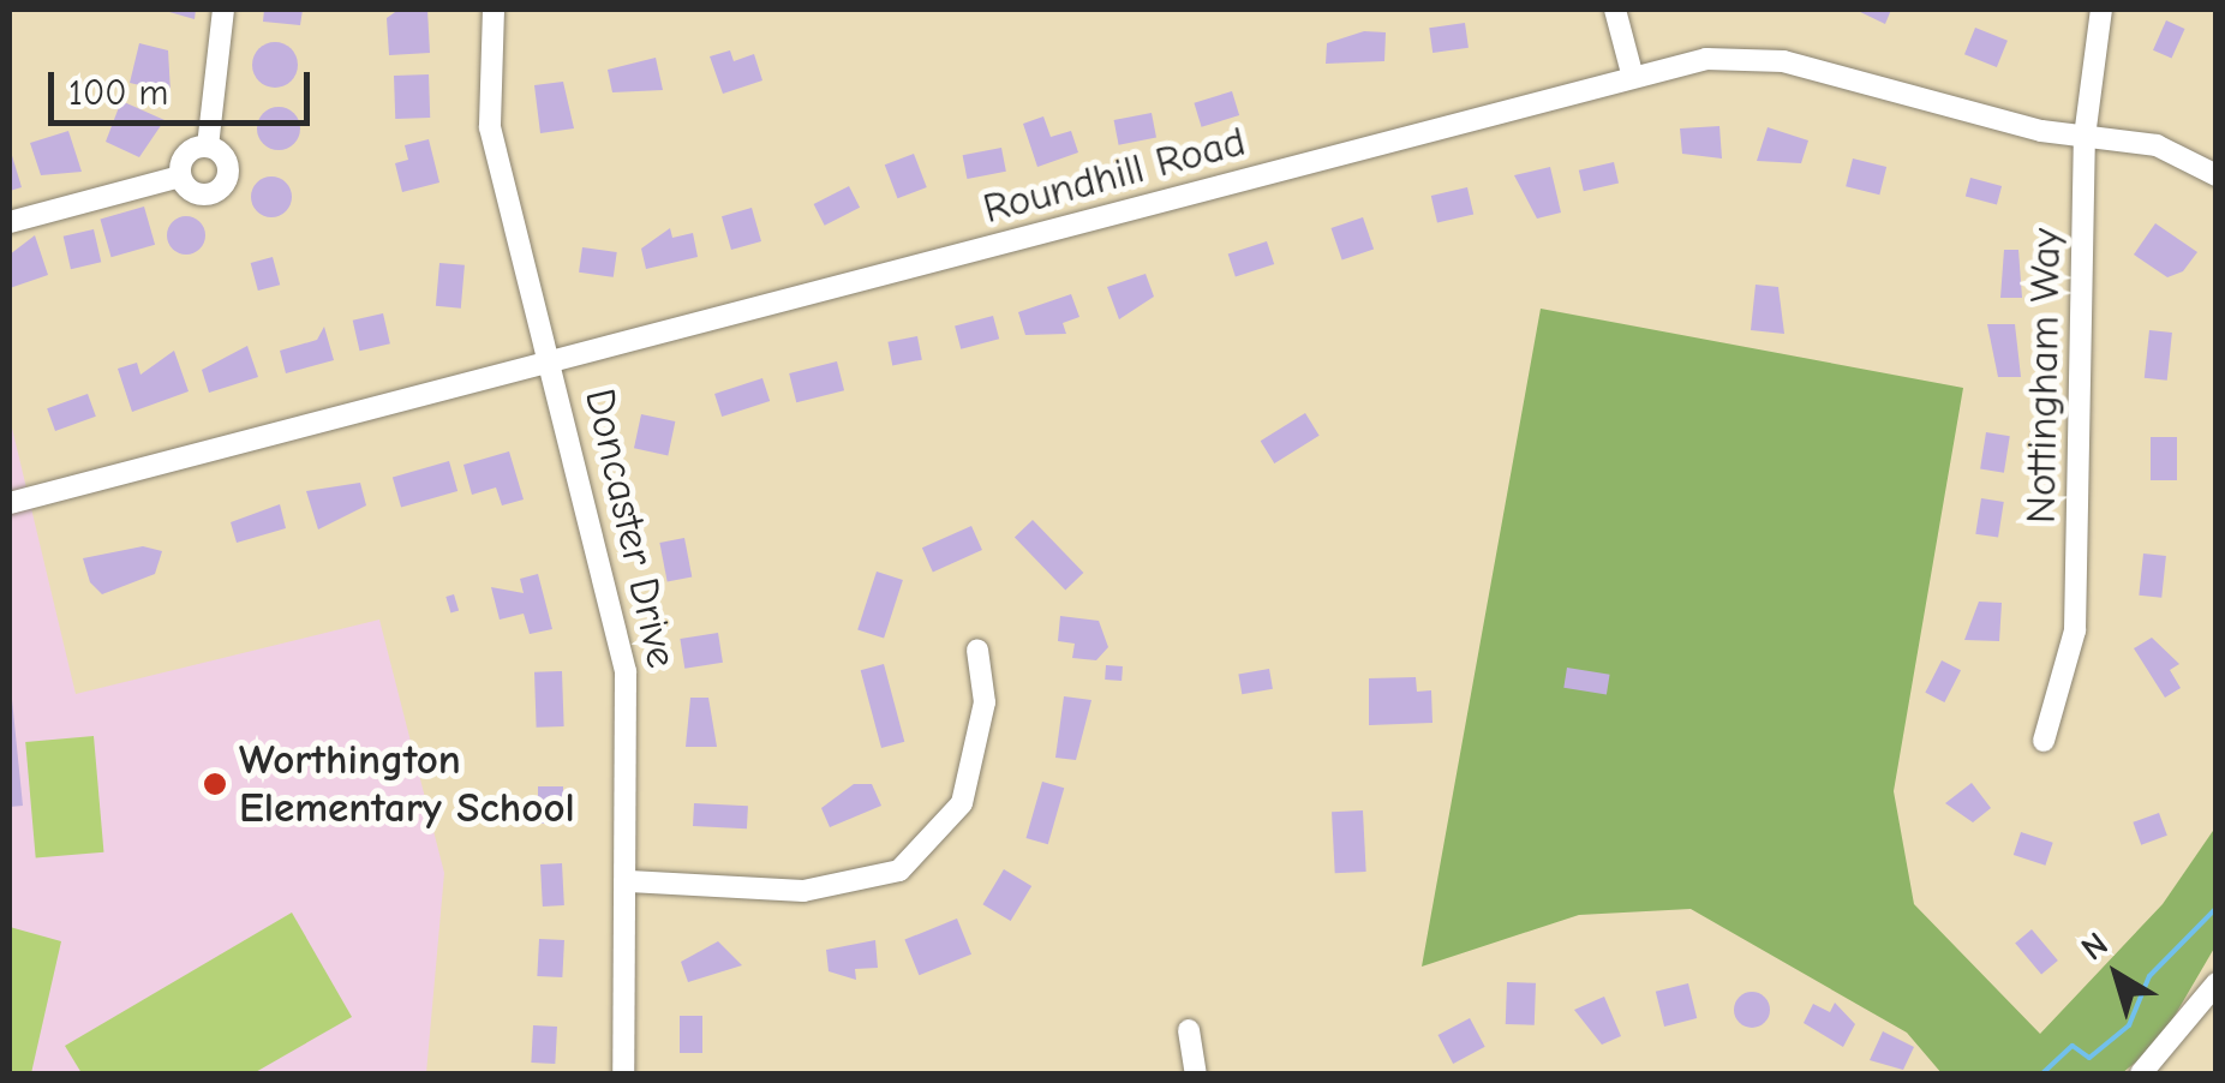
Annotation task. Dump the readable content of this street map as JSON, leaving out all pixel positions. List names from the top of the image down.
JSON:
{
  "streets": {
    "street": ["Roundhill Road", "Nottingham Way", "Doncaster Drive"]
  },
  "crossings": [
    ["Roundhill Road", "Nottingham Way"],
    ["Roundhill Road", "Doncaster Drive"]
  ],
  "places": ["Worthington Elementary School"],
  "scale_bar": "100 m",
  "north": "top left"
}
